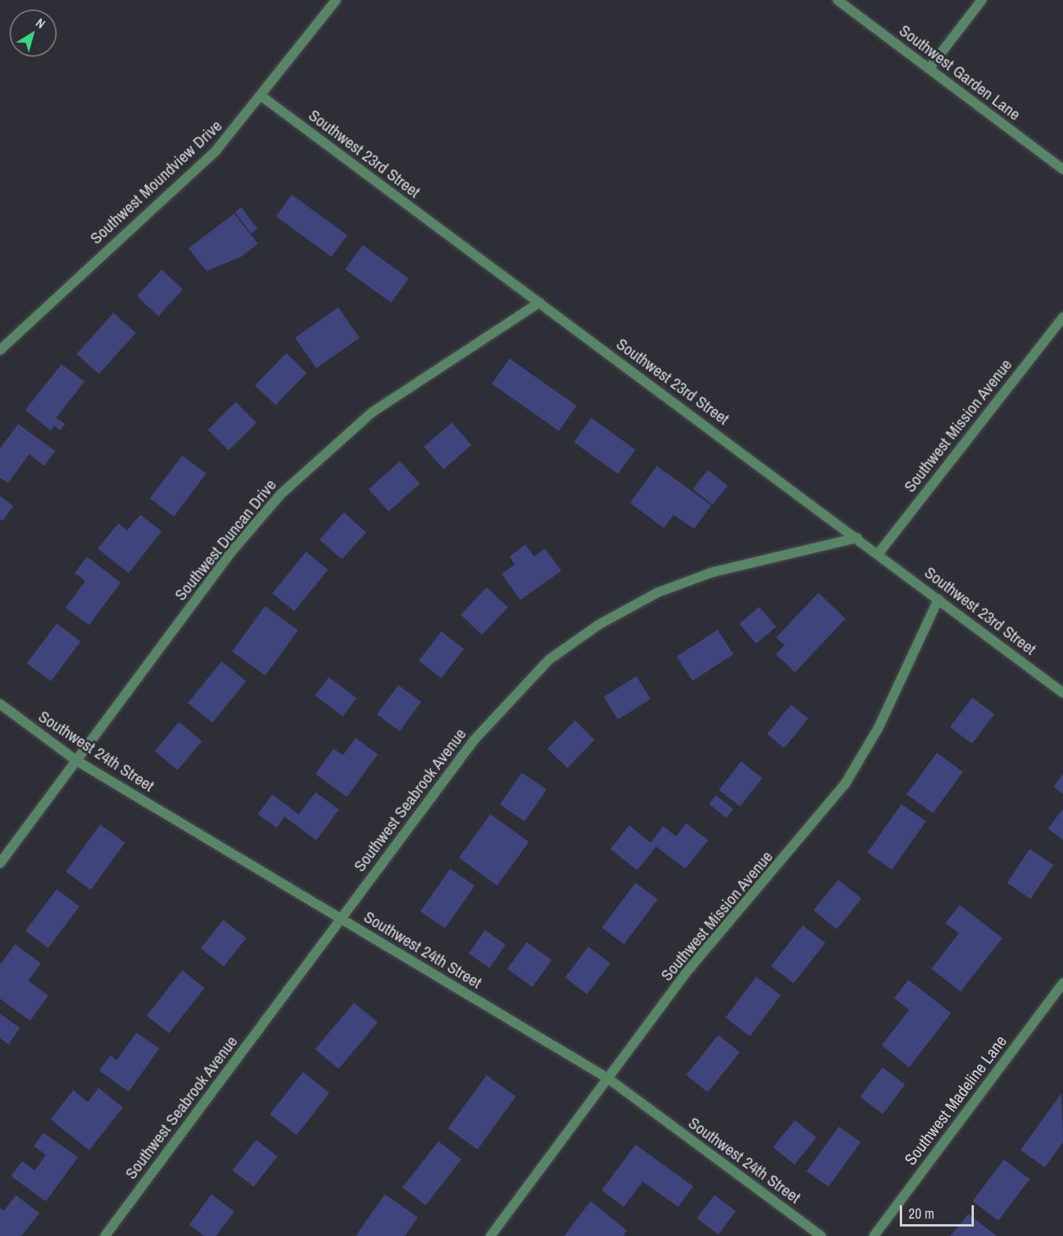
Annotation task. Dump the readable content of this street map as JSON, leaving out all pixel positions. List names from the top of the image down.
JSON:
{
  "streets": {
    "street": [
      "Southwest Garden Lane",
      "Southwest 23rd Street",
      "Southwest Moundview Drive",
      "Southwest Mission Avenue",
      "Southwest Duncan Drive",
      "Southwest 24th Street",
      "Southwest Seabrook Avenue",
      "Southwest Madeline Lane"
    ]
  },
  "crossings": [
    ["Southwest 23rd Street", "Southwest Moundview Drive"],
    ["Southwest 23rd Street", "Southwest Mission Avenue"],
    ["Southwest 23rd Street", "Southwest Duncan Drive"],
    ["Southwest 23rd Street", "Southwest Seabrook Avenue"],
    ["Southwest Mission Avenue", "Southwest 24th Street"],
    ["Southwest Duncan Drive", "Southwest 24th Street"],
    ["Southwest 24th Street", "Southwest Seabrook Avenue"]
  ],
  "scale_bar": "20 m",
  "north": "top right"
}
